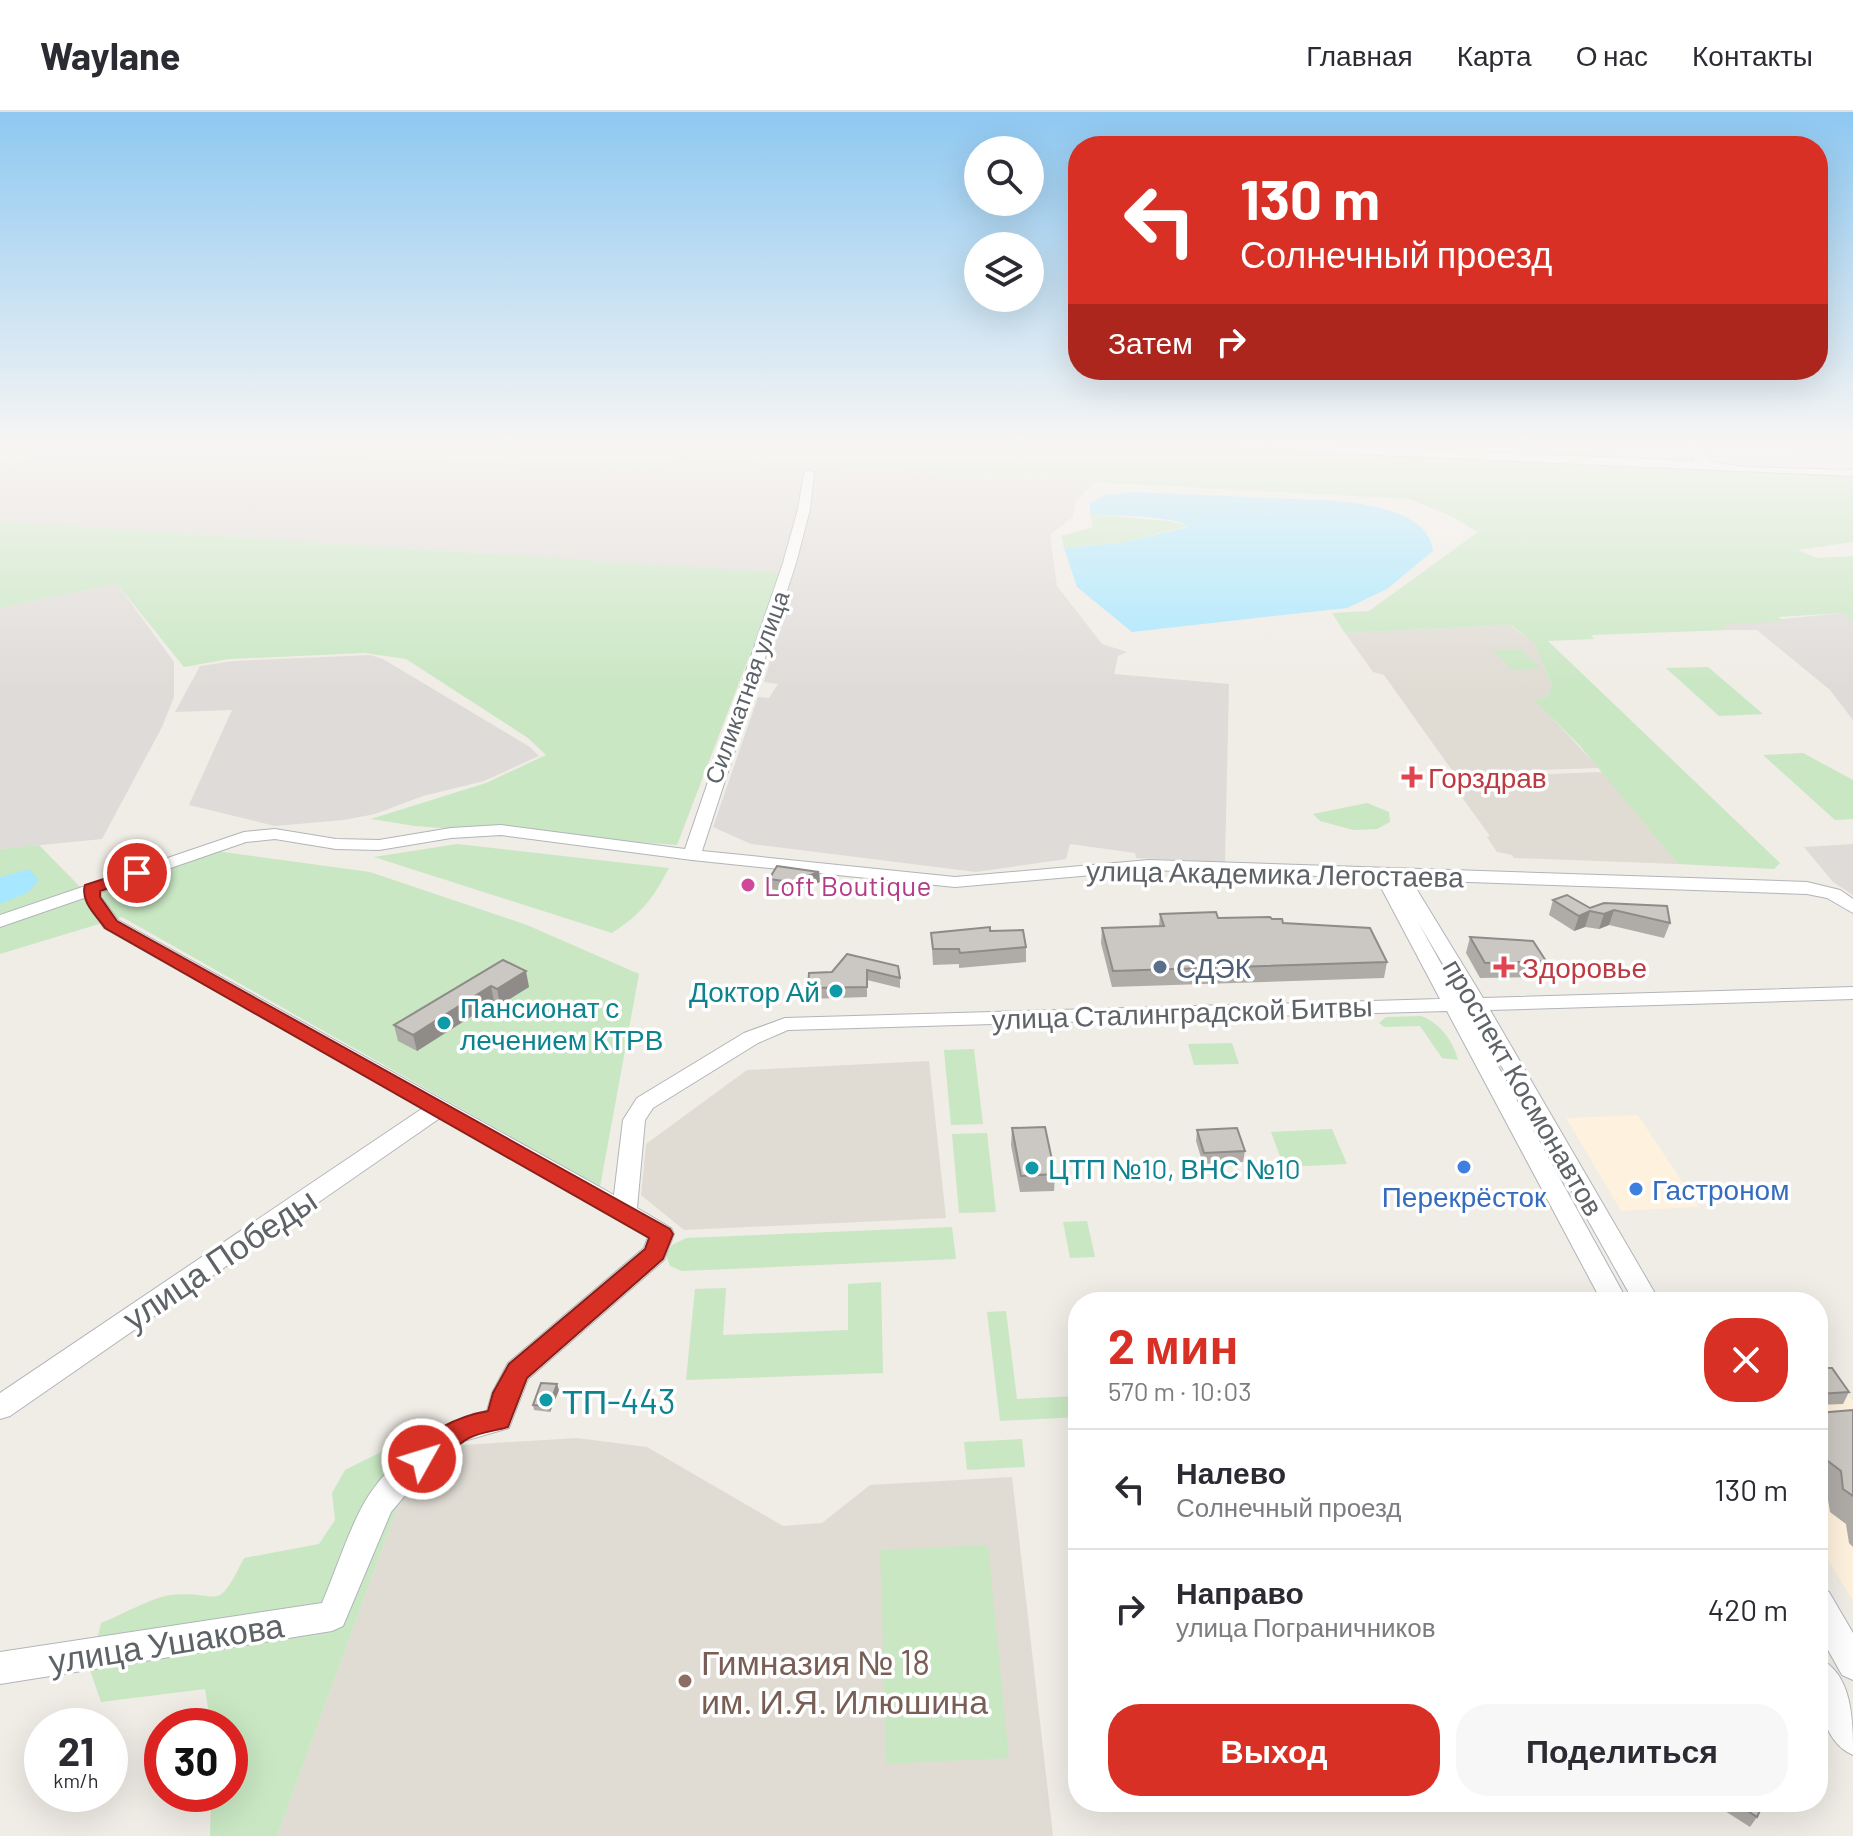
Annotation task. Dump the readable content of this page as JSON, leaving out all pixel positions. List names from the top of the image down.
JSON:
{
  "streets": {
    "street": [
      "Силикатная улица",
      "улица Академика Легостаева",
      "улица Сталинградской Битвы",
      "проспект Космонавтов",
      "улица Победы",
      "улица Ушакова"
    ]
  },
  "crossings": [
    ["Силикатная улица", "улица Академика Легостаева"],
    ["улица Академика Легостаева", "проспект Космонавтов"],
    ["улица Сталинградской Битвы", "проспект Космонавтов"],
    ["улица Сталинградской Битвы", "улица Ушакова"]
  ],
  "places": {
    "health": ["Горздрав", "Здоровье"],
    "other": [
      "Loft Boutique",
      "СДЭК",
      "Доктор Ай",
      "Пансионат с лечением КТРВ",
      "Перекрёсток",
      "ЦТП №10, ВНС №10",
      "Гастроном",
      "ТП-443",
      "Гимназия № 18 им. И.Я. Илюшина"
    ]
  },
  "page": {
    "header": "Waylane",
    "nav": [
      "Главная",
      "Карта",
      "О нас",
      "Контакты"
    ],
    "turn": ["130 m", "Солнечный проезд"],
    "then": "Затем",
    "heading": ["2 мин", "570 m · 10:03"],
    "list": [
      {
        "name": "Налево",
        "note": "Солнечный проезд",
        "value": "130 m"
      },
      {
        "name": "Направо",
        "note": "улица Пограничников",
        "value": "420 m"
      }
    ],
    "buttons": ["Выход", "Поделиться"],
    "speed": "21 km/h",
    "limit": "30"
  }
}
